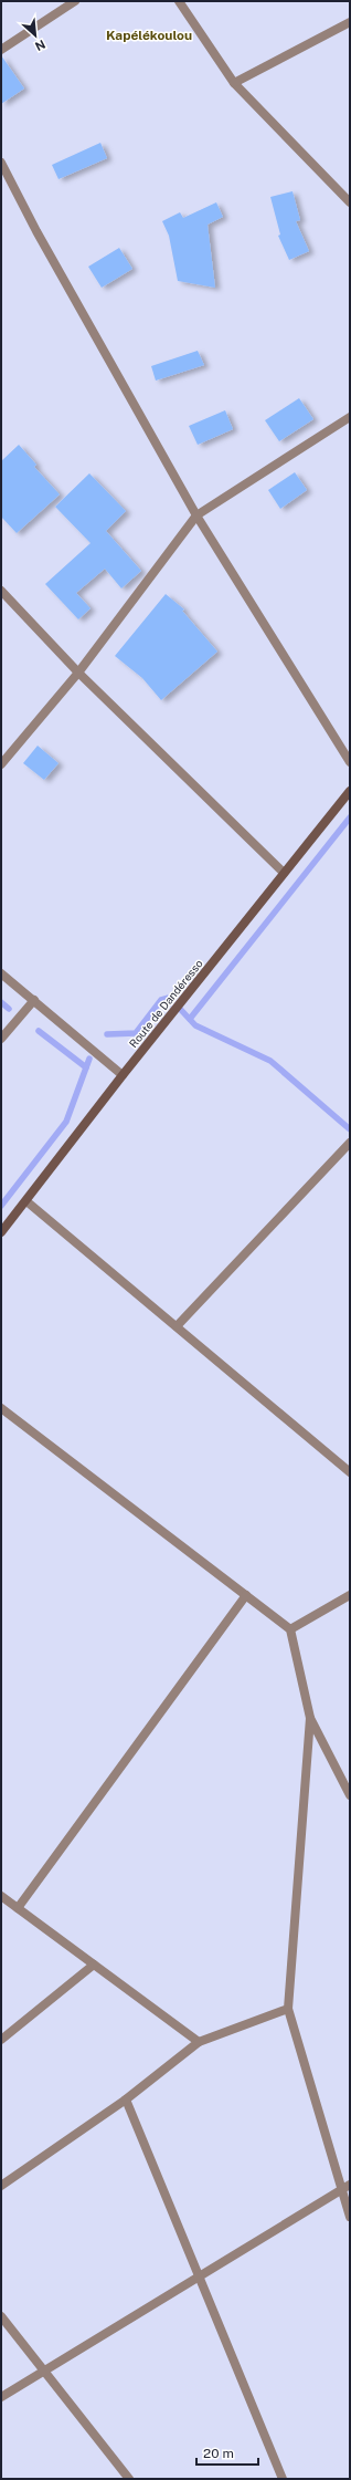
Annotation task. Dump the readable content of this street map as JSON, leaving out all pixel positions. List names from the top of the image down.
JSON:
{
  "streets": {
    "street": ["Route de Dandéresso"]
  },
  "districts": ["Kapélékoulou"],
  "scale_bar": "20 m",
  "north": "bottom right"
}
